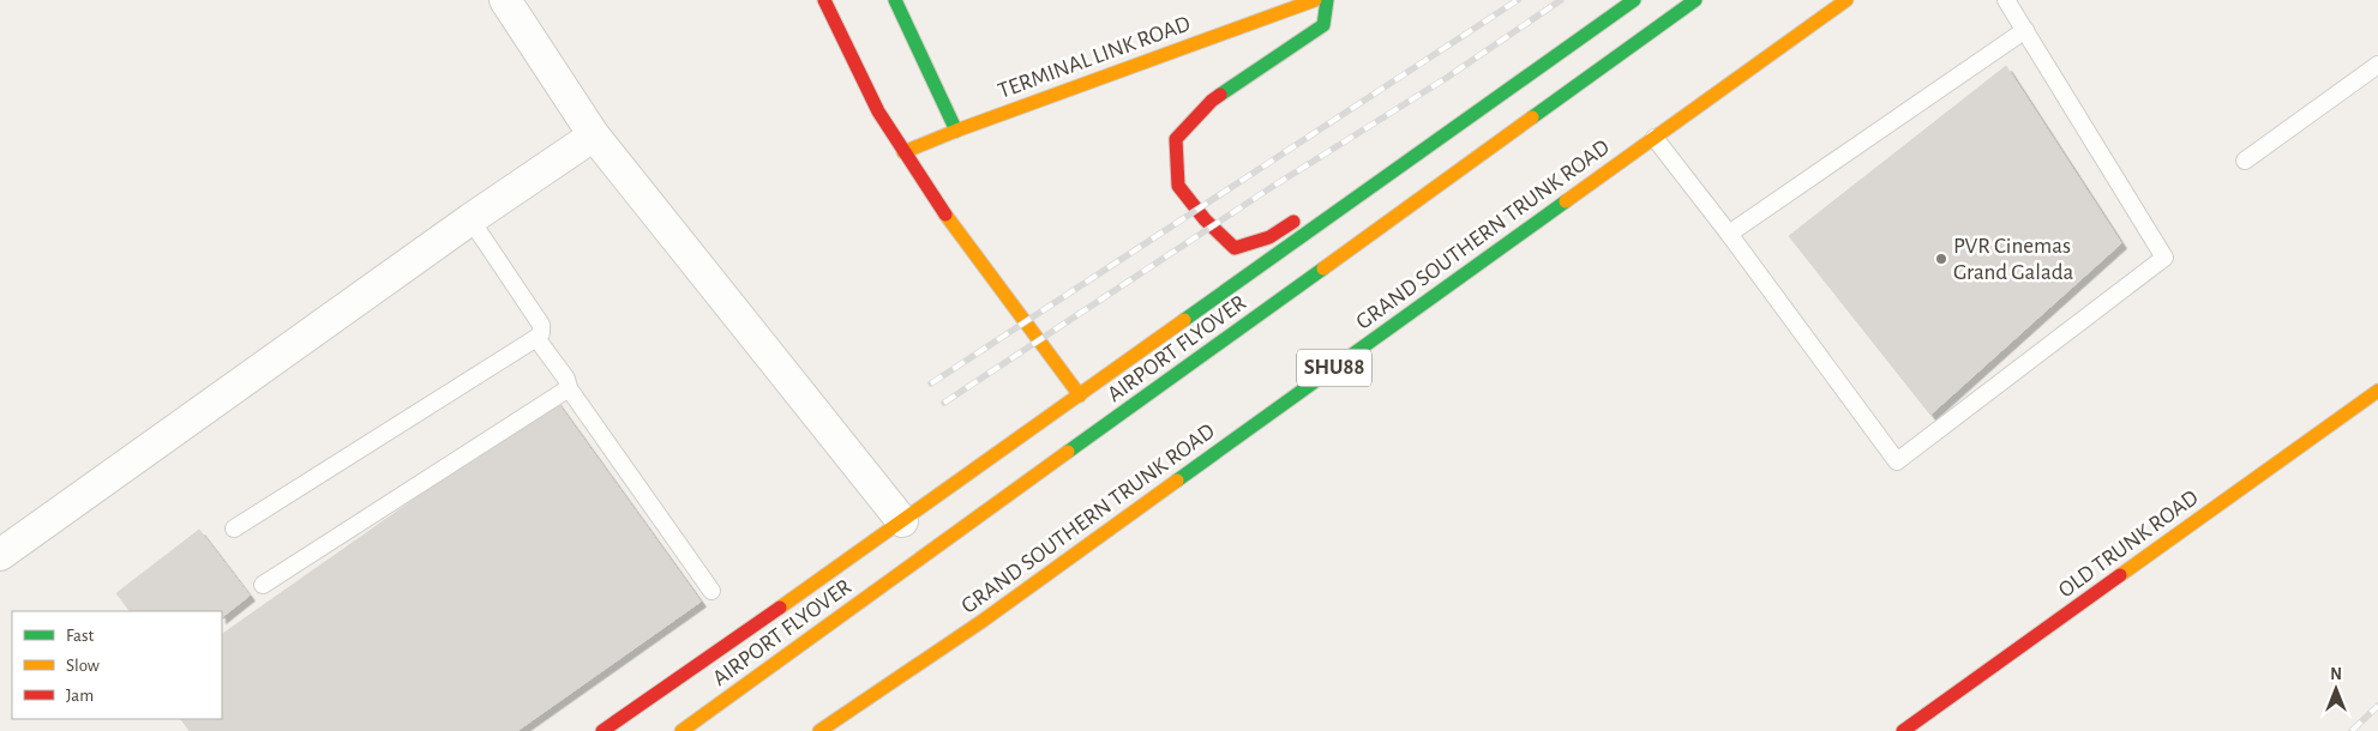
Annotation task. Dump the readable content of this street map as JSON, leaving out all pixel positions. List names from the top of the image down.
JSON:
{
  "streets": {
    "main road": [
      "TERMINAL LINK ROAD",
      "GRAND SOUTHERN TRUNK ROAD",
      "AIRPORT FLYOVER",
      "SHU88",
      "OLD TRUNK ROAD"
    ]
  },
  "places": ["PVR Cinemas Grand Galada"],
  "legend": ["Fast", "Slow", "Jam"],
  "north": "top"
}
